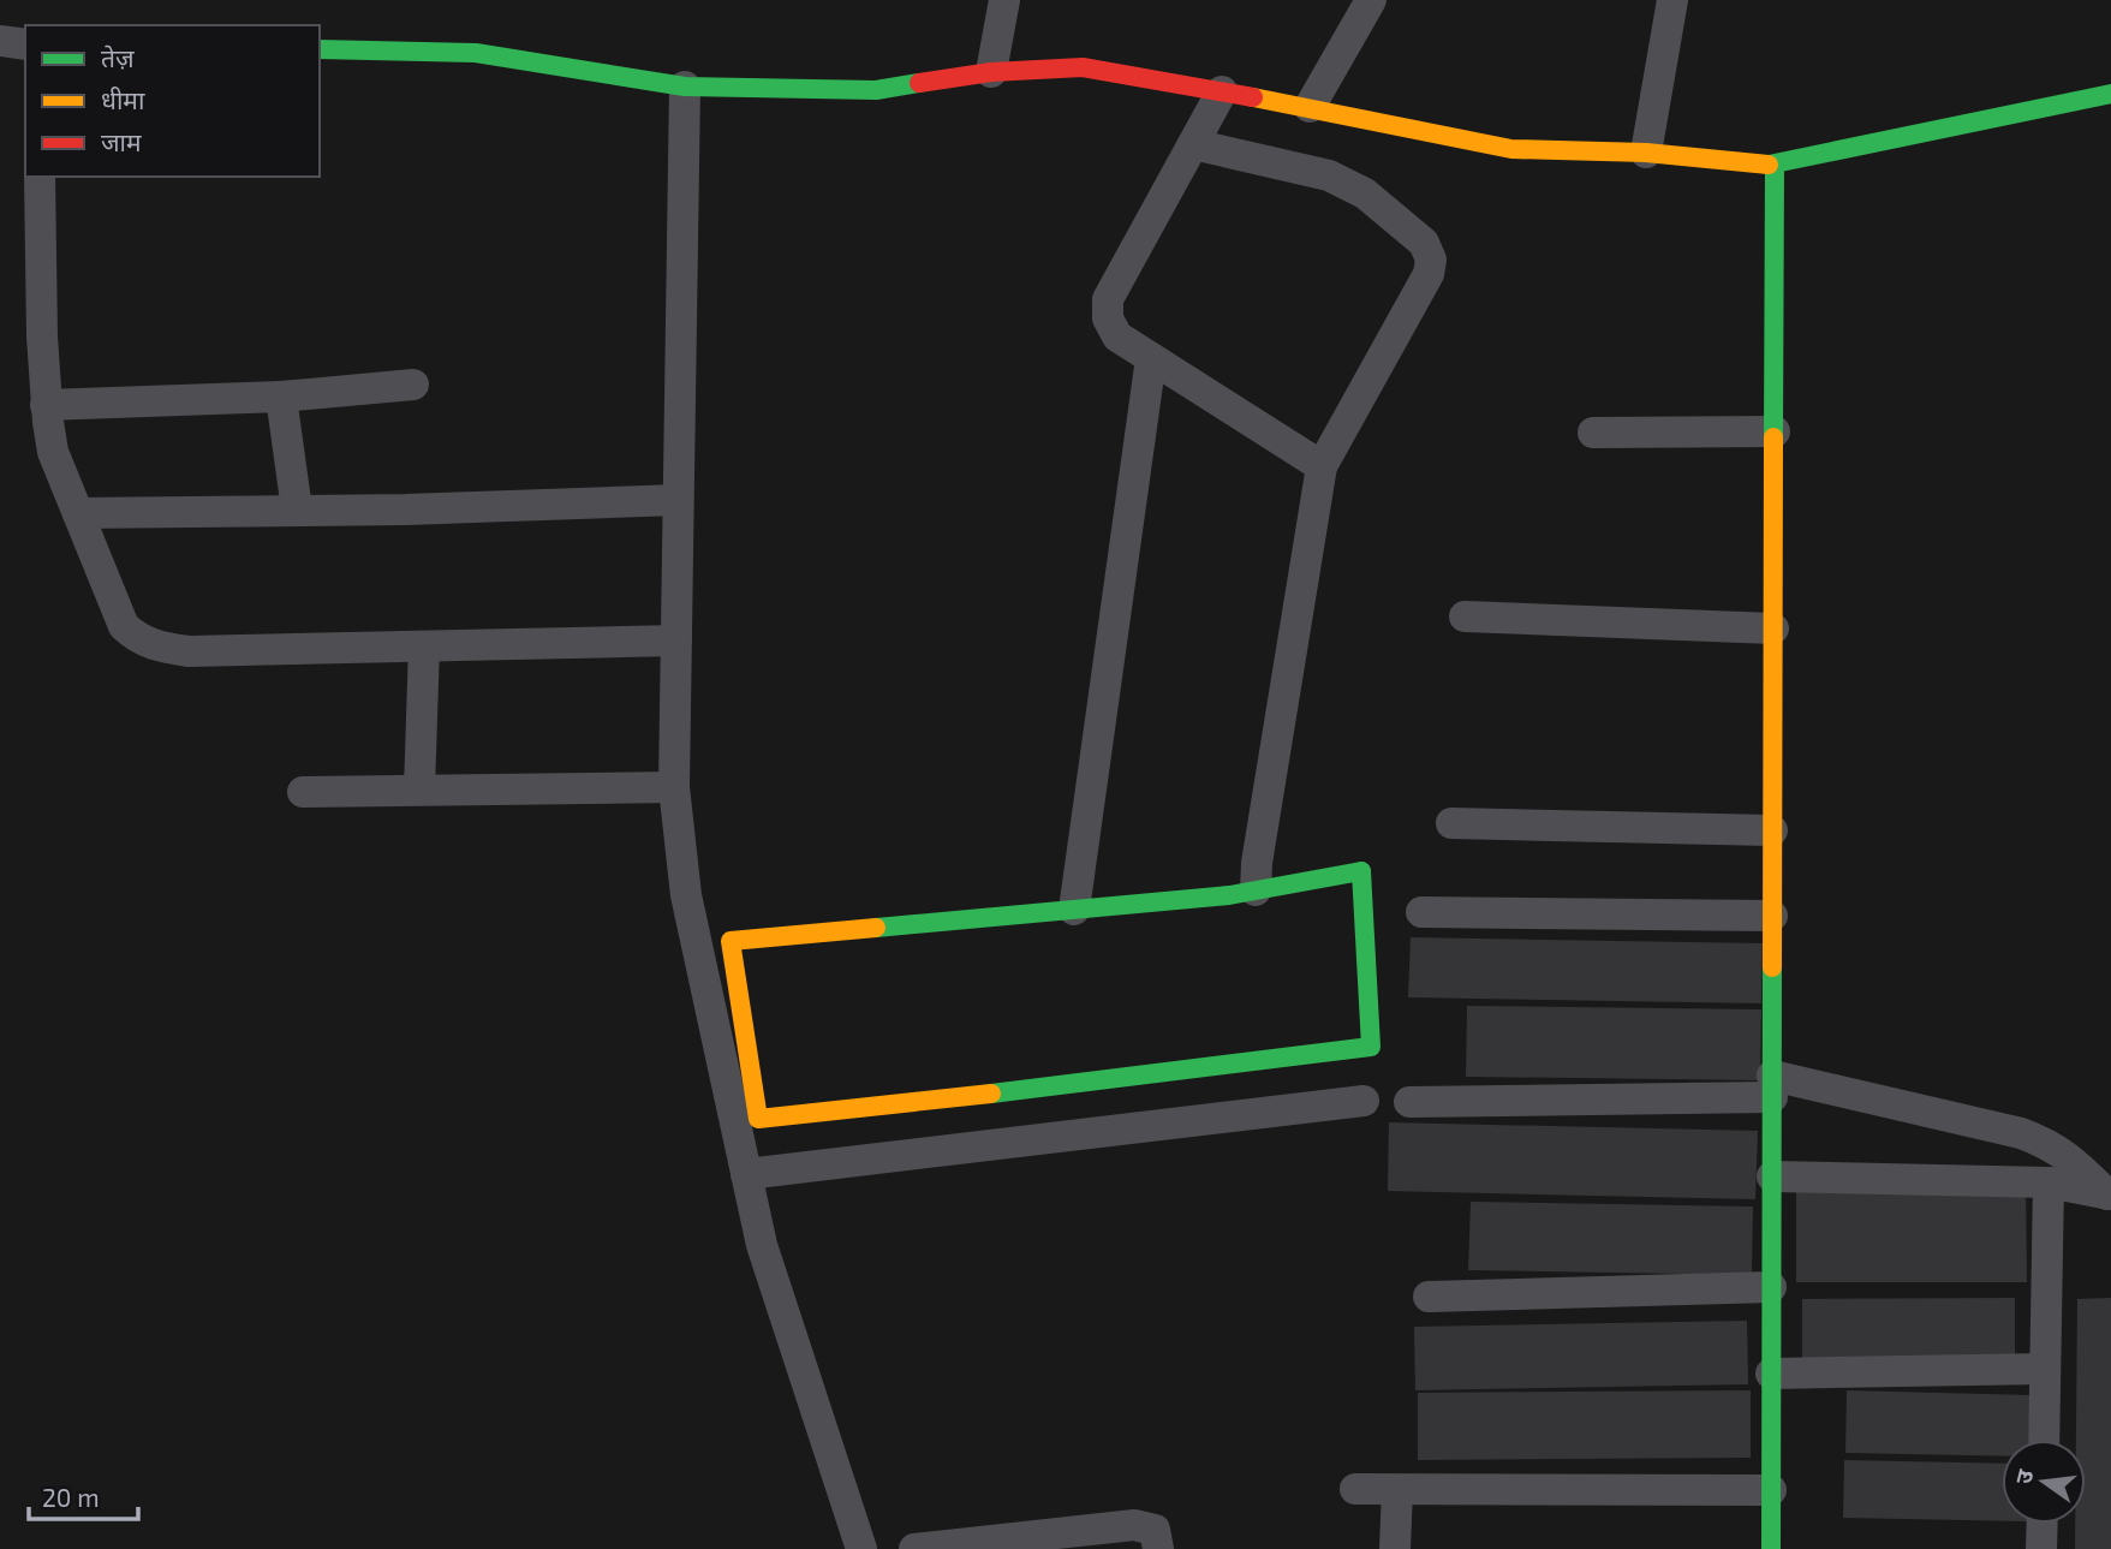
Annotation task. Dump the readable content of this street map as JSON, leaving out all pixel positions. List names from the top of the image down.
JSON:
{
  "legend": ["तेज़", "धीमा", "जाम"],
  "scale_bar": "20 m",
  "north": "left"
}
